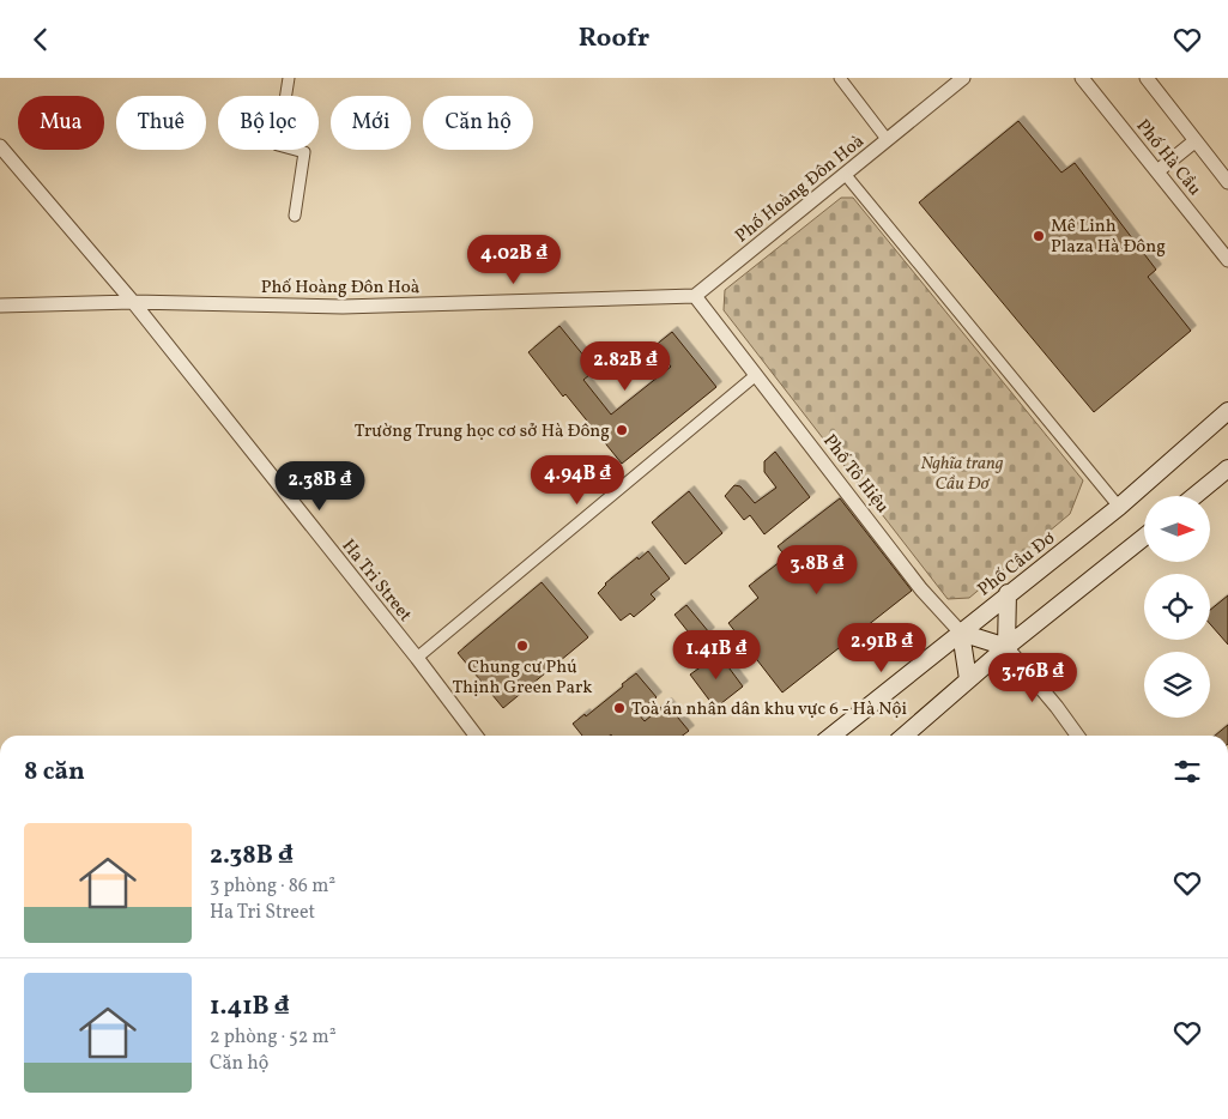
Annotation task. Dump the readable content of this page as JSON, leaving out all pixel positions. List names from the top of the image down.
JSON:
{
  "streets": {
    "main road": ["Phố Tô Hiệu", "Phố Cầu Đơ"],
    "street": ["Phố Hà Cầu", "Phố Hoàng Đôn Hoà", "Ha Tri Street"]
  },
  "crossings": [
    ["Phố Hoàng Đôn Hoà", "Phố Tô Hiệu"],
    ["Phố Hoàng Đôn Hoà", "Ha Tri Street"],
    ["Phố Tô Hiệu", "Phố Cầu Đơ"]
  ],
  "parks": ["Nghĩa trang Cầu Đơ"],
  "places": [
    "Mê Linh Plaza Hà Đông",
    "Trường Trung học cơ sở Hà Đông",
    "Chung cư Phú Thịnh Green Park",
    "Toà án nhân dân khu vực 6 - Hà Nội"
  ],
  "north": "right",
  "page": {
    "header": "Roofr",
    "chip": [
      "Mua",
      "Thuê",
      "Bộ lọc",
      "Mới",
      "Căn hộ"
    ],
    "price": [
      "4.02B ₫",
      "2.82B ₫",
      "4.94B ₫",
      "2.38B ₫",
      "3.8B ₫",
      "2.91B ₫",
      "1.41B ₫",
      "3.76B ₫"
    ],
    "heading": "8 căn",
    "list": [
      {
        "name": "2.38B ₫",
        "note": "3 phòng · 86 m² · Ha Tri Street"
      },
      {
        "name": "1.41B ₫",
        "note": "2 phòng · 52 m² · Căn hộ"
      }
    ]
  }
}
